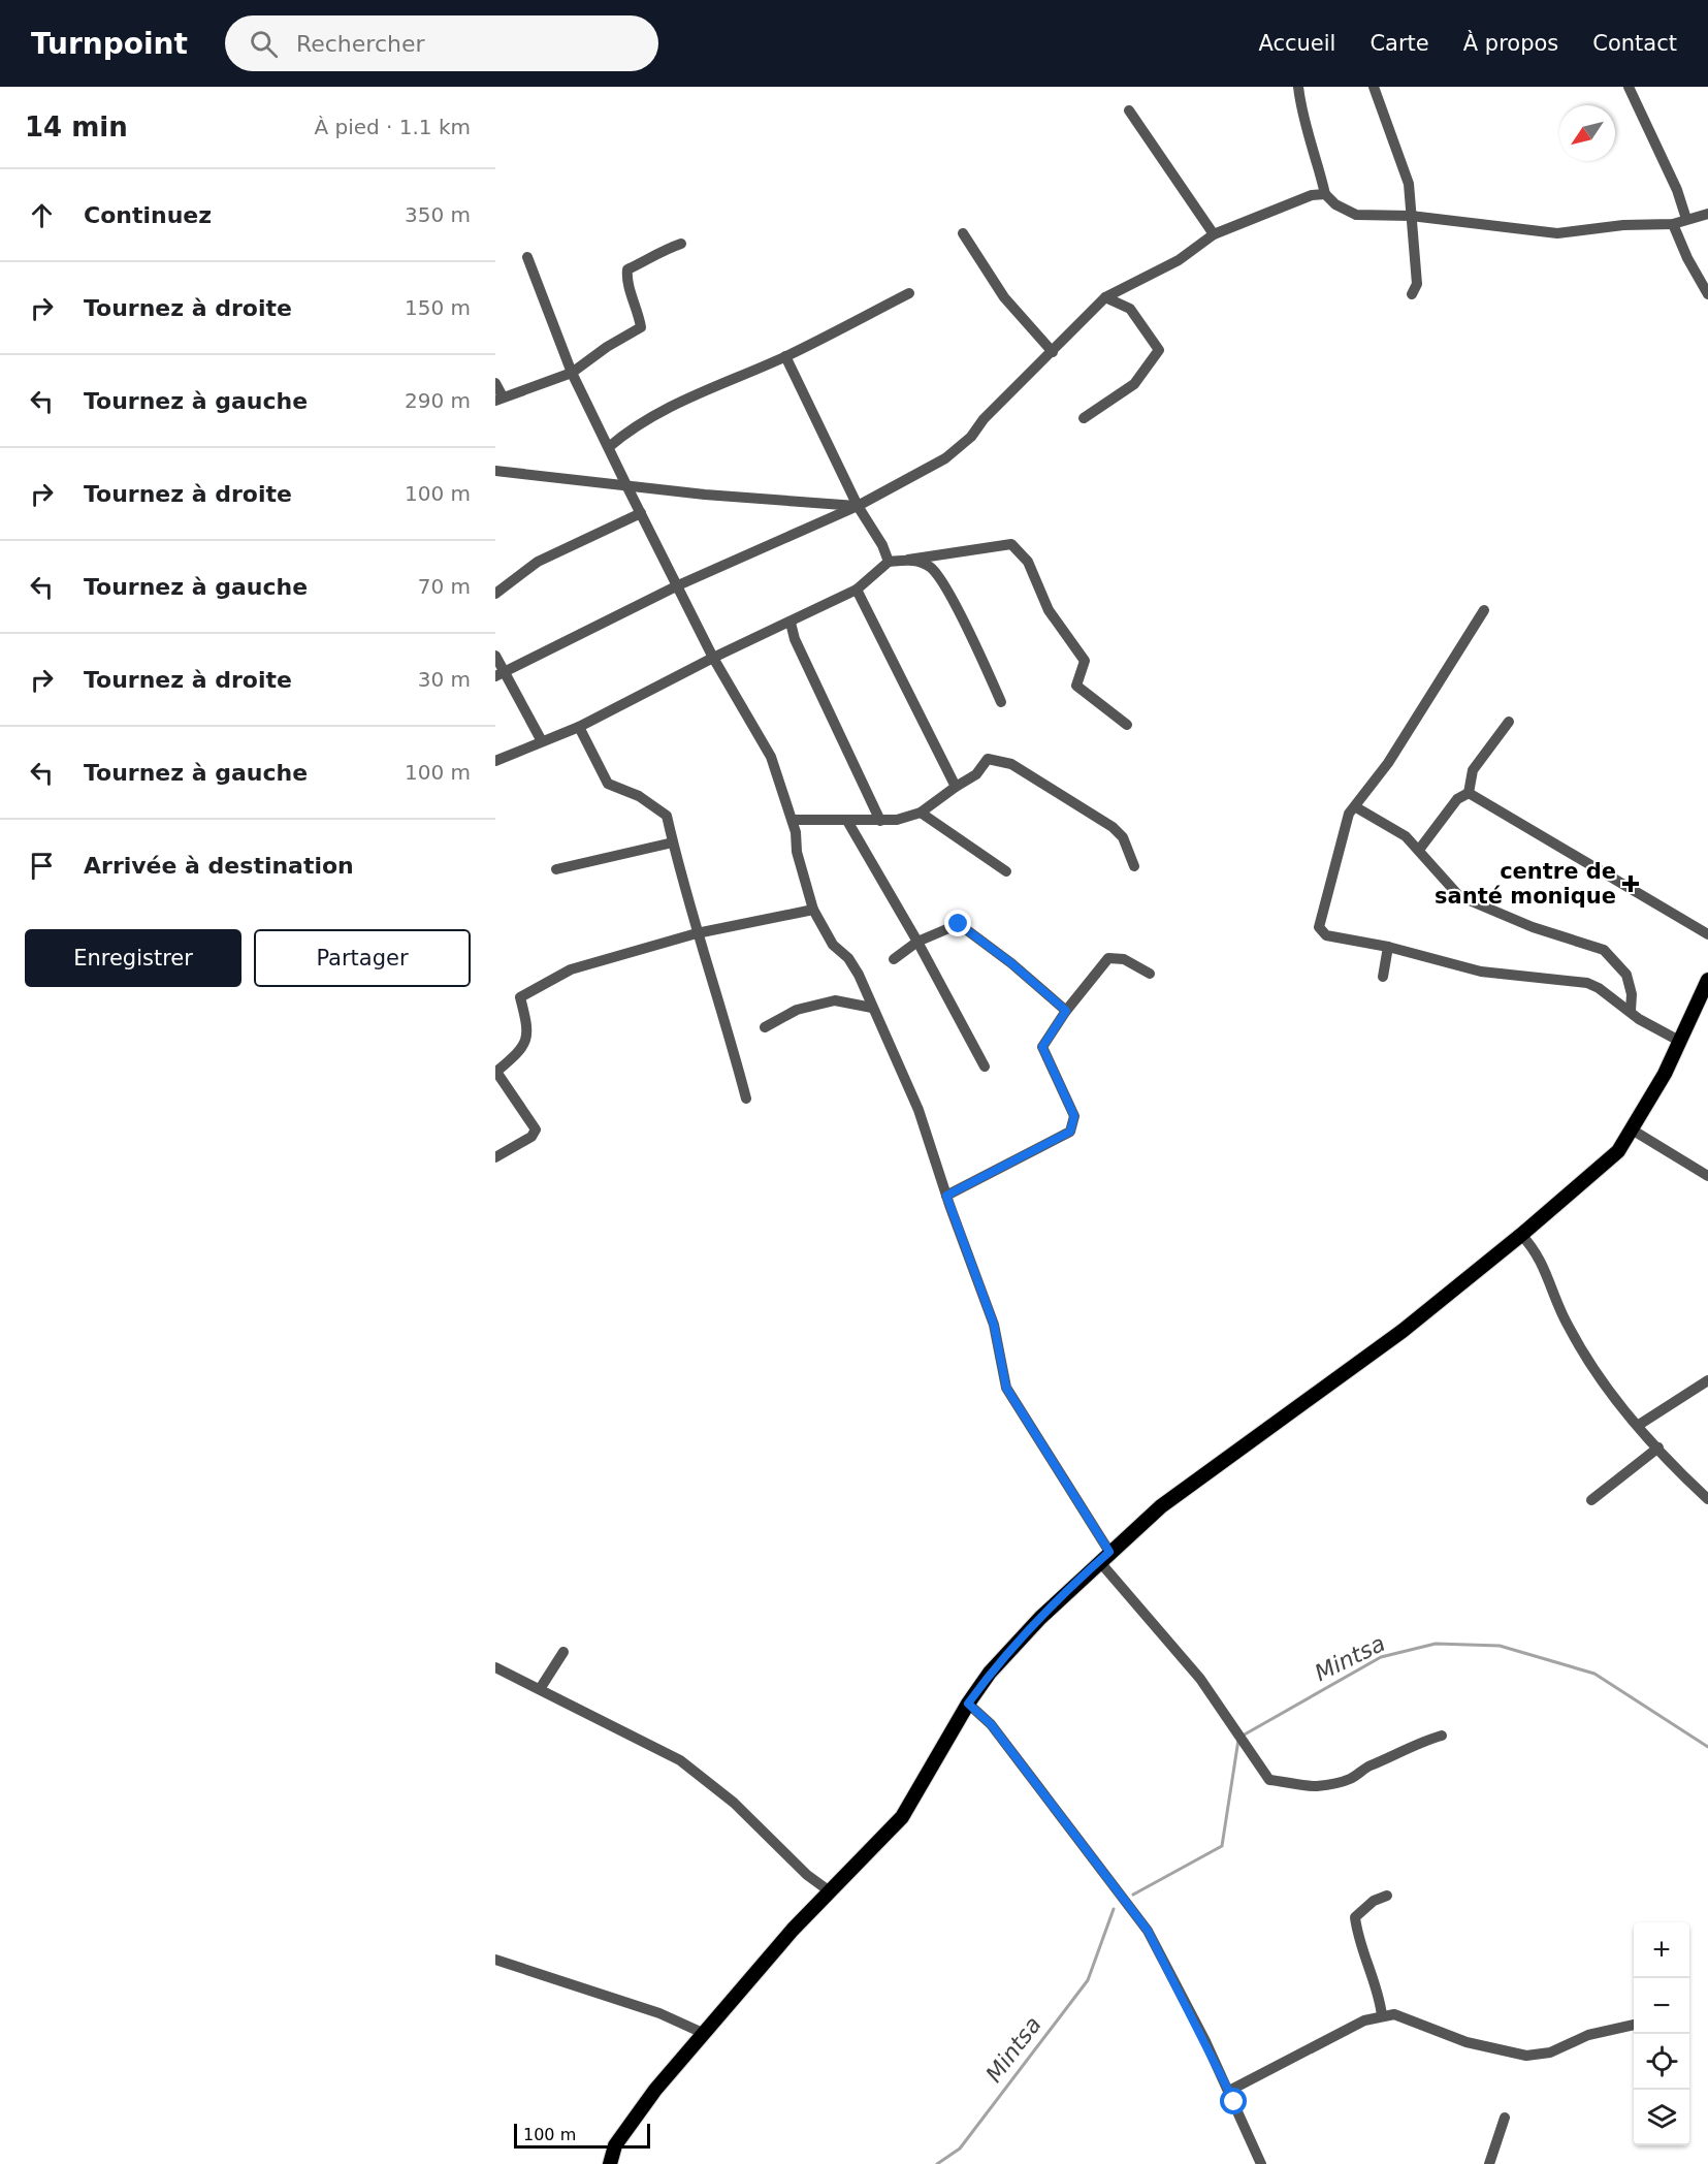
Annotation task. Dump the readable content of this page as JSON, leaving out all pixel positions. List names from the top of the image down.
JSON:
{
  "water": ["Mintsa"],
  "places": {
    "health": ["centre de santé monique"]
  },
  "scale_bar": "100 m",
  "north": "bottom left",
  "page": {
    "header": "Turnpoint",
    "search": "Rechercher",
    "nav": [
      "Accueil",
      "Carte",
      "À propos",
      "Contact"
    ],
    "heading": ["14 min", "À pied · 1.1 km"],
    "list": [
      ["Continuez", "350 m"],
      ["Tournez à droite", "150 m"],
      ["Tournez à gauche", "290 m"],
      ["Tournez à droite", "100 m"],
      ["Tournez à gauche", "70 m"],
      ["Tournez à droite", "30 m"],
      ["Tournez à gauche", "100 m"],
      "Arrivée à destination"
    ],
    "buttons": ["Enregistrer", "Partager"],
    "map_buttons": ["+", "−"],
    "scale": "100 m"
  }
}
